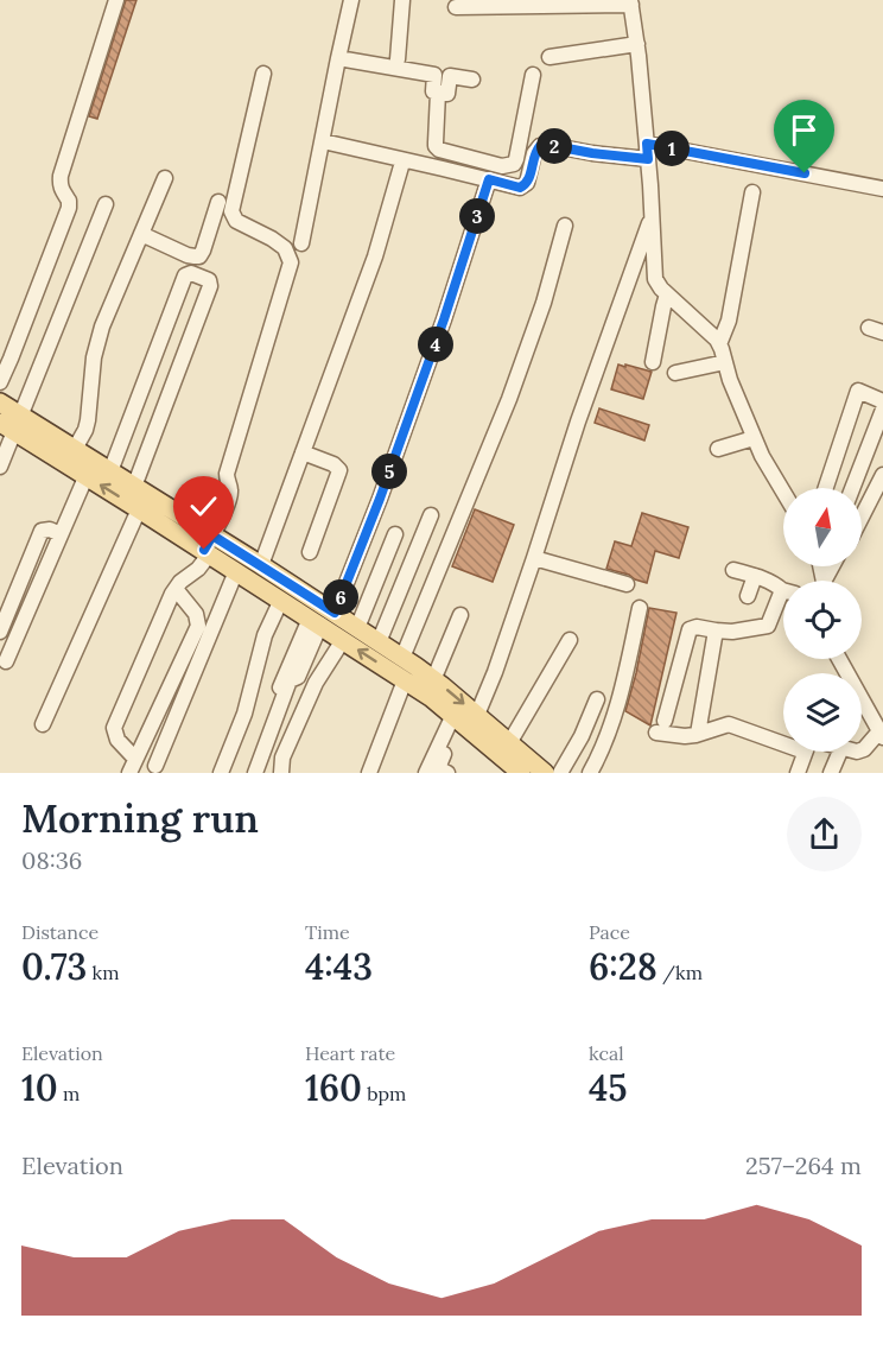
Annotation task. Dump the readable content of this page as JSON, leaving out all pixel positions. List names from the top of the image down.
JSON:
{
  "north": "top",
  "page": {
    "pins": [
      "2",
      "1",
      "3",
      "4",
      "5",
      "6"
    ],
    "heading": ["Morning run", "08:36"],
    "stats": [
      ["Distance", "0.73 km"],
      ["Time", "4:43"],
      ["Pace", "6:28 /km"],
      ["Elevation", "10 m"],
      ["Heart rate", "160 bpm"],
      ["kcal", "45"]
    ],
    "chart": ["Elevation", "257–264 m"]
  }
}
